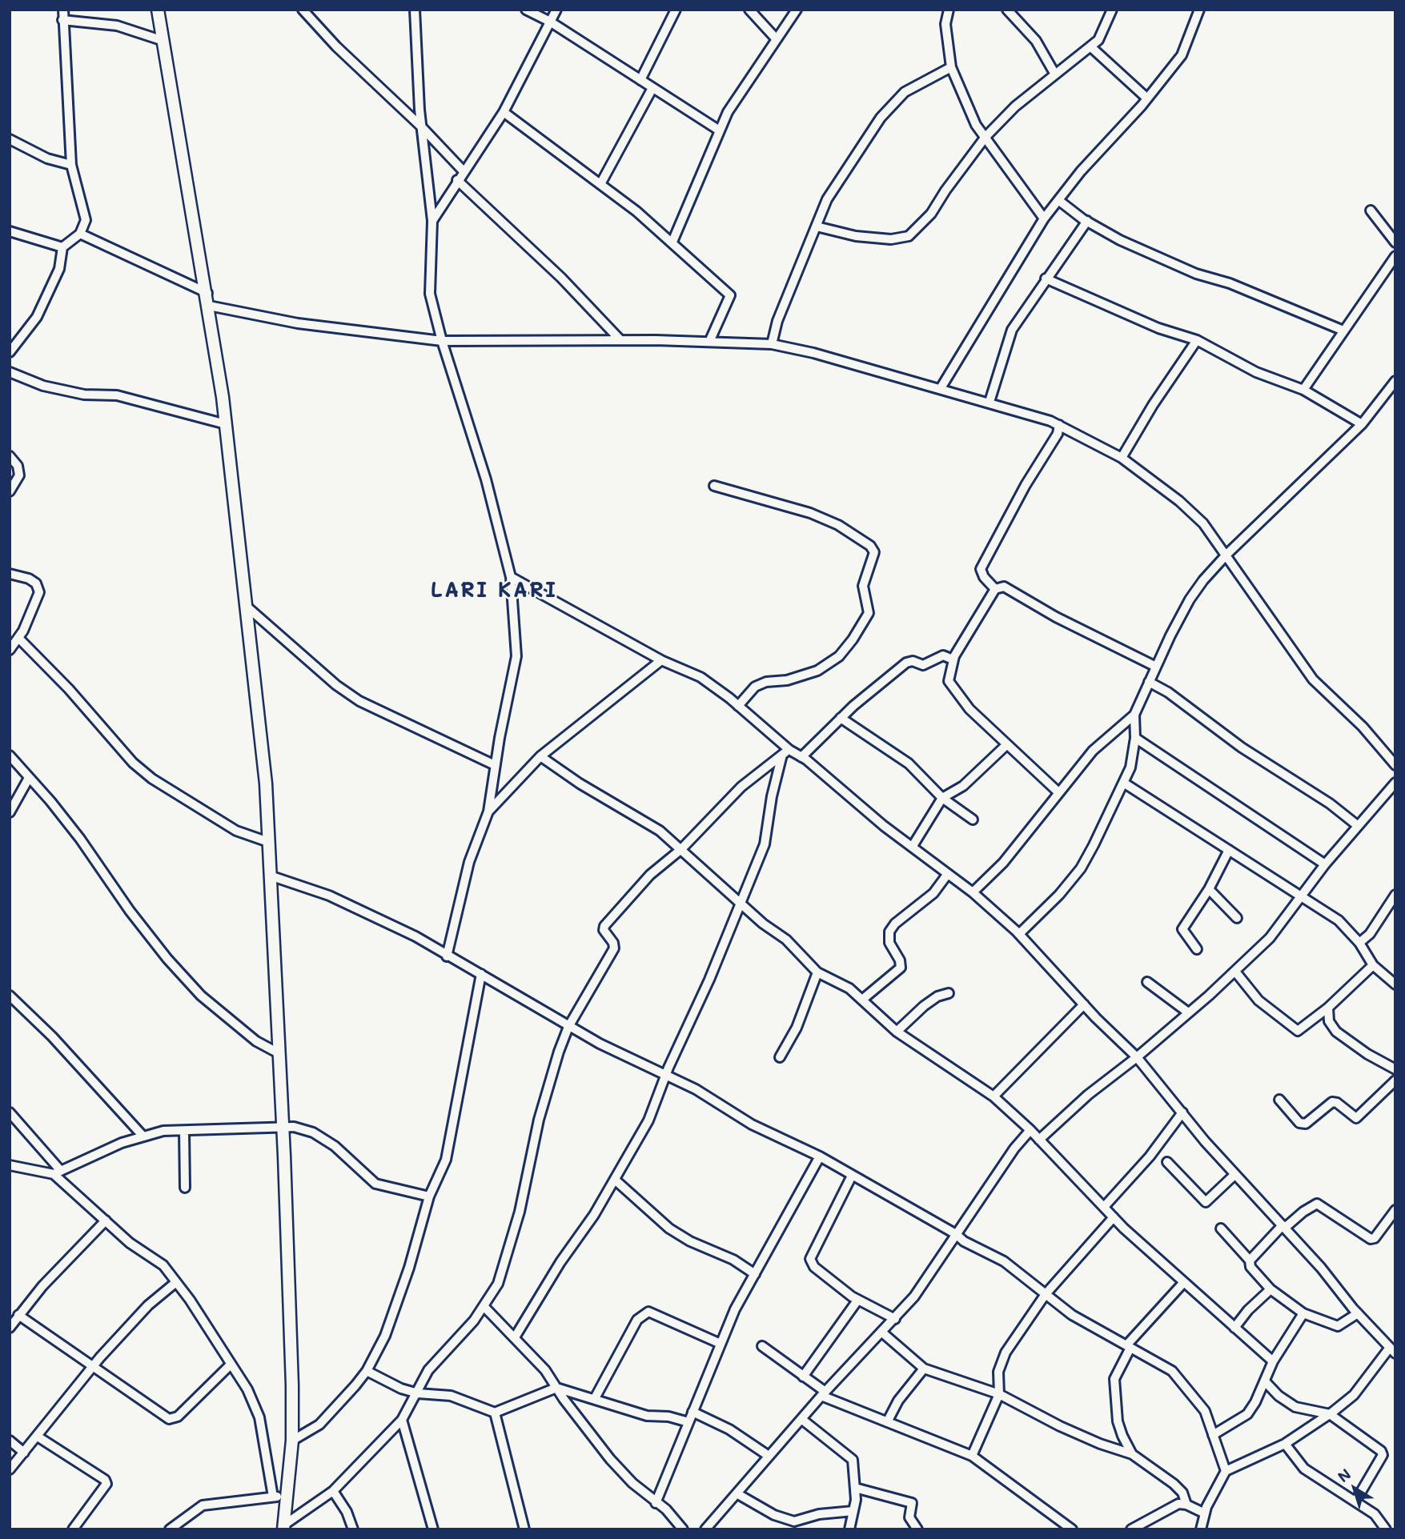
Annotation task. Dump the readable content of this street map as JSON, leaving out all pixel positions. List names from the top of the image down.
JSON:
{
  "districts": ["LARI KARI"],
  "north": "top left"
}
